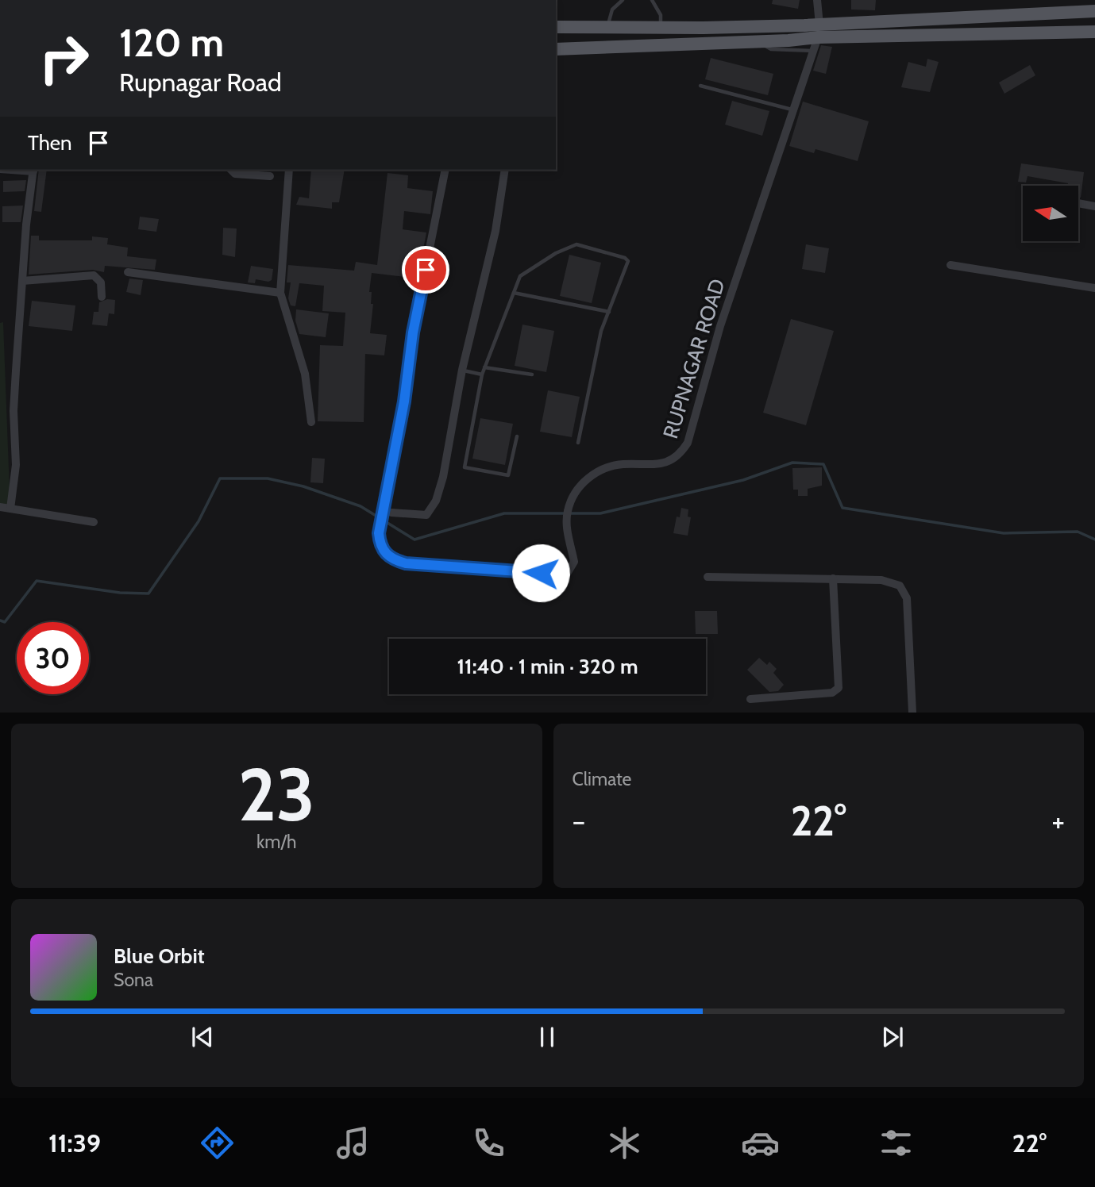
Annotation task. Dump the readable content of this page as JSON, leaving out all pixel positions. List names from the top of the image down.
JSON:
{
  "streets": {
    "street": ["RUPNAGAR ROAD"]
  },
  "north": "left",
  "page": {
    "turn": ["120 m", "Rupnagar Road"],
    "then": "Then",
    "limit": "30",
    "trip": "11:40 · 1 min · 320 m",
    "tile": [
      ["23", "km/h"],
      "Climate"
    ],
    "heat": ["−", "22°", "+"],
    "song": ["Blue Orbit", "Sona"],
    "tabs": ["11:39", "22°"]
  }
}
